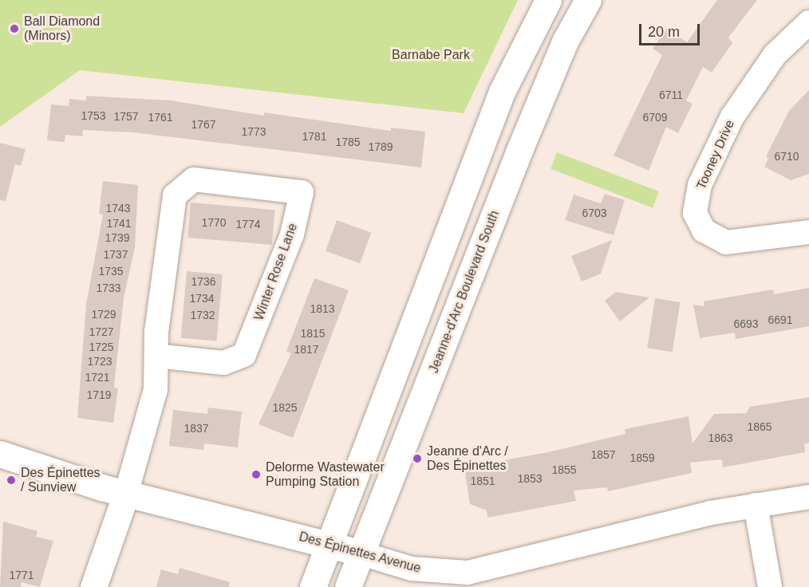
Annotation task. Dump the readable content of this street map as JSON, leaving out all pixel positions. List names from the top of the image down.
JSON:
{
  "streets": {
    "main road": ["Jeanne-d'Arc Boulevard South", "Des Épinettes Avenue"],
    "street": ["Tooney Drive", "Winter Rose Lane"]
  },
  "crossings": [
    ["Winter Rose Lane", "Des Épinettes Avenue"],
    ["Jeanne-d'Arc Boulevard South", "Des Épinettes Avenue"]
  ],
  "parks": ["Barnabe Park"],
  "places": [
    "Ball Diamond (Minors)",
    "Jeanne d'Arc / Des Épinettes",
    "Delorme Wastewater Pumping Station",
    "Des Épinettes / Sunview"
  ],
  "house_numbers": [
    "6711",
    "1753",
    "1757",
    "1761",
    "6709",
    "1767",
    "1773",
    "1781",
    "1785",
    "1789",
    "6710",
    "1743",
    "6703",
    "1770",
    "1741",
    "1774",
    "1739",
    "1737",
    "1735",
    "1736",
    "1733",
    "1734",
    "1813",
    "1729",
    "1732",
    "6691",
    "6693",
    "1727",
    "1815",
    "1725",
    "1817",
    "1723",
    "1721",
    "1719",
    "1825",
    "1865",
    "1837",
    "1863",
    "1857",
    "1859",
    "1855",
    "1853",
    "1851",
    "1771"
  ],
  "scale_bar": "20 m"
}
